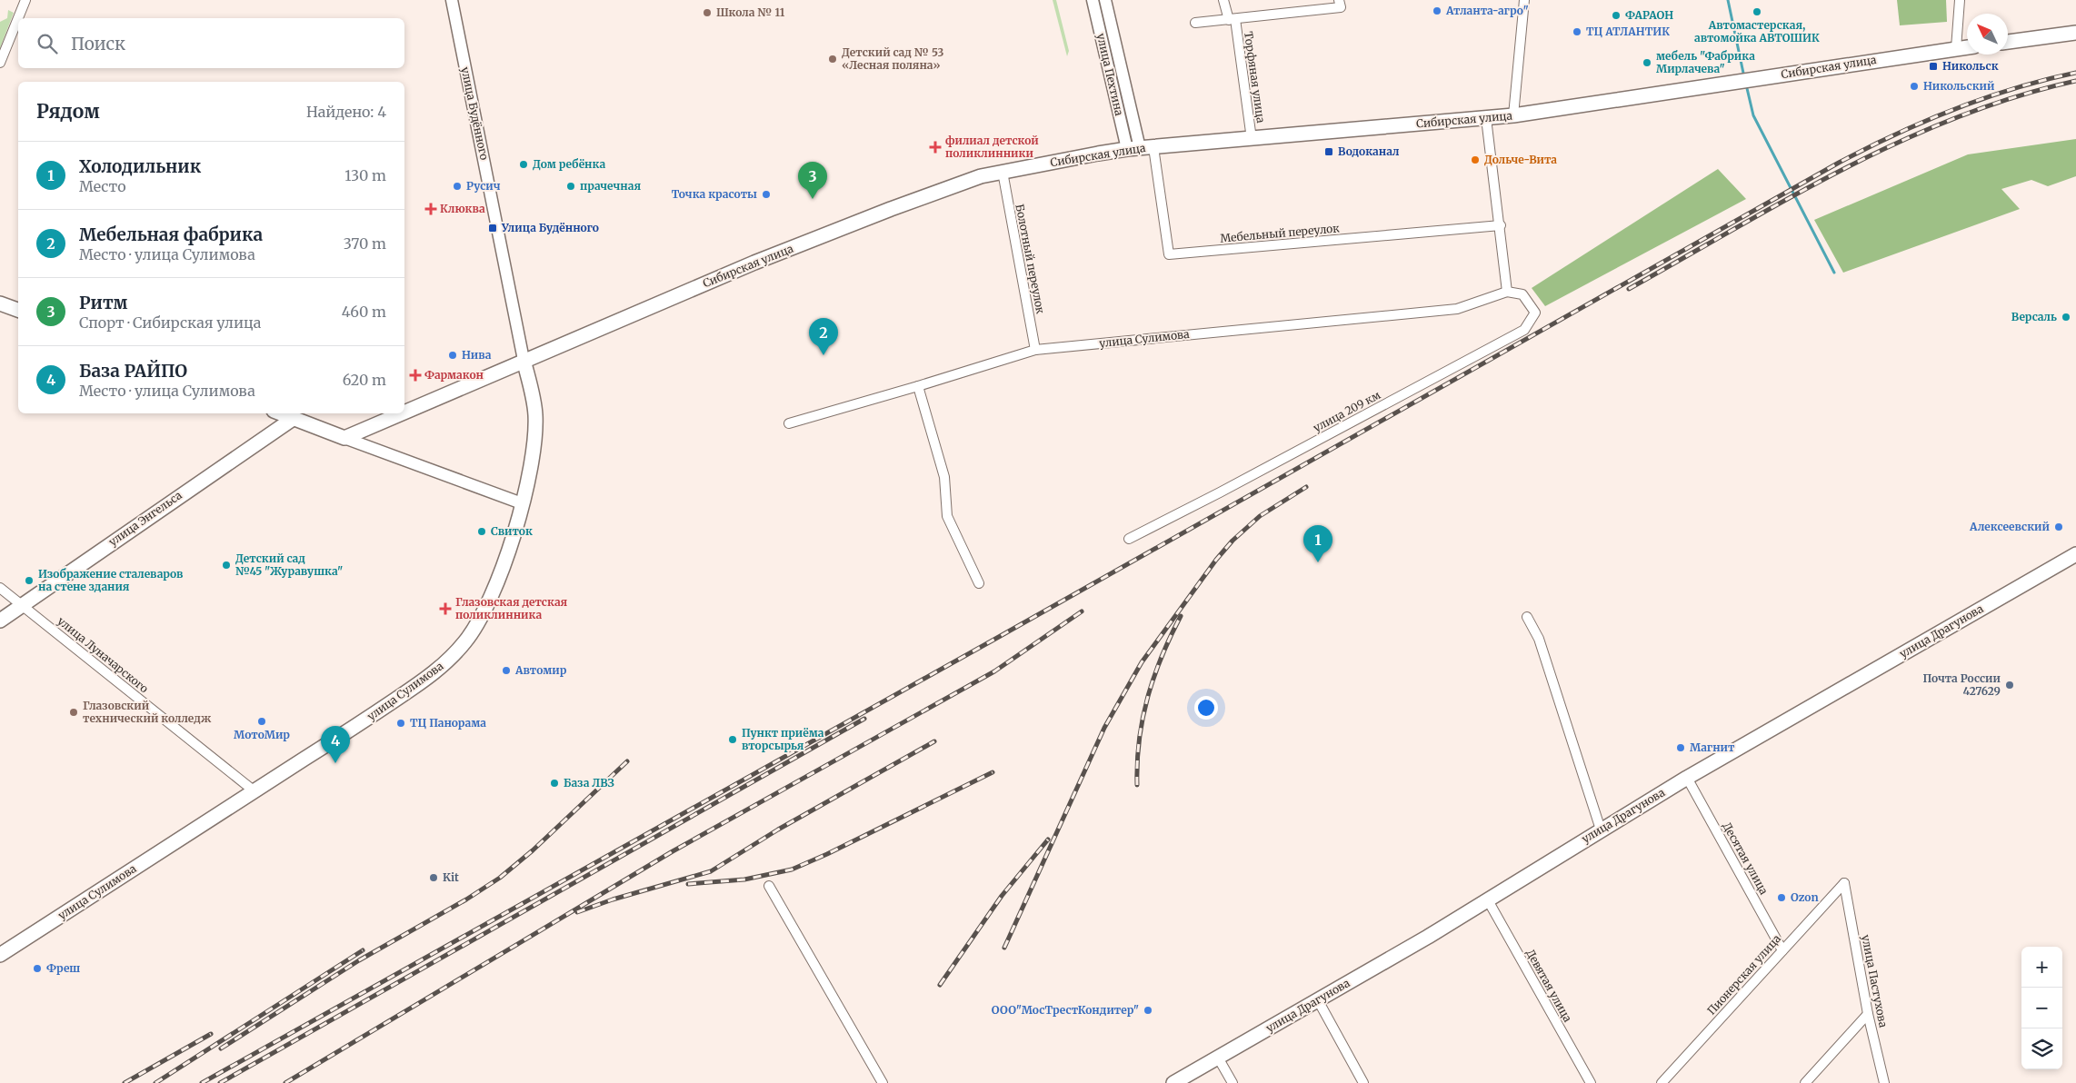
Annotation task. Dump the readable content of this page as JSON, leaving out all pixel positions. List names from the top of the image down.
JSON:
{
  "streets": {
    "main road": [
      "Сибирская улица",
      "улица Сулимова",
      "улица Энгельса",
      "улица Драгунова"
    ],
    "street": [
      "улица Пехтина",
      "Торфяная улица",
      "улица Будённого",
      "Мебельный переулок",
      "Болотный переулок",
      "улица 209 км",
      "улица Луначарского",
      "Десятая улица",
      "Пионерская улица",
      "улица Пастухова",
      "Девятая улица"
    ]
  },
  "crossings": [
    ["Сибирская улица", "улица Пехтина"],
    ["Сибирская улица", "Торфяная улица"],
    ["Сибирская улица", "улица Будённого"],
    ["Сибирская улица", "Мебельный переулок"],
    ["Сибирская улица", "Болотный переулок"],
    ["Сибирская улица", "улица Сулимова"],
    ["улица Будённого", "улица Сулимова"],
    ["Болотный переулок", "улица Сулимова"],
    ["улица Сулимова", "улица 209 км"],
    ["улица Сулимова", "улица Луначарского"],
    ["улица Энгельса", "улица Луначарского"],
    ["улица Драгунова", "Десятая улица"],
    ["улица Драгунова", "Девятая улица"],
    ["Десятая улица", "Пионерская улица"],
    ["Пионерская улица", "улица Пастухова"]
  ],
  "places": {
    "other": [
      "Атланта-агро\"",
      "Автомастерская, автомойка АВТОШИК",
      "Школа № 11",
      "ФАРАОН",
      "ТЦ АТЛАНТИК",
      "Детский сад № 53 «Лесная поляна»",
      "мебель \"Фабрика Мирлачева\"",
      "Никольский",
      "Дольче-Вита",
      "Дом ребёнка",
      "Русич",
      "прачечная",
      "Точка красоты",
      "Версаль",
      "Нива",
      "Алексеевский",
      "Свиток",
      "Детский сад №45 \"Журавушка\"",
      "Изображение сталеваров на стене здания",
      "Автомир",
      "Почта России 427629",
      "Глазовский технический колледж",
      "МотоМир",
      "ТЦ Панорама",
      "Пункт приёма вторсырья",
      "Магнит",
      "База ЛВЗ",
      "Kit",
      "Ozon",
      "Фреш",
      "ООО\"МосТрестКондитер\""
    ],
    "transit": ["Никольск", "Водоканал", "Улица Будённого"],
    "health": [
      "филиал детской поликлинники",
      "Клюква",
      "Фармакон",
      "Глазовская детская поликлинника"
    ]
  },
  "north": "top left",
  "page": {
    "search": "Поиск",
    "heading": ["Рядом", "Найдено: 4"],
    "list": [
      {
        "mark": "1",
        "name": "Холодильник",
        "note": "Место",
        "value": "130 m"
      },
      {
        "mark": "2",
        "name": "Мебельная фабрика",
        "note": "Место · улица Сулимова",
        "value": "370 m"
      },
      {
        "mark": "3",
        "name": "Ритм",
        "note": "Спорт · Сибирская улица",
        "value": "460 m"
      },
      {
        "mark": "4",
        "name": "База РАЙПО",
        "note": "Место · улица Сулимова",
        "value": "620 m"
      }
    ],
    "pins": [
      "3",
      "2",
      "1",
      "4"
    ],
    "map_buttons": ["+", "−"]
  }
}
